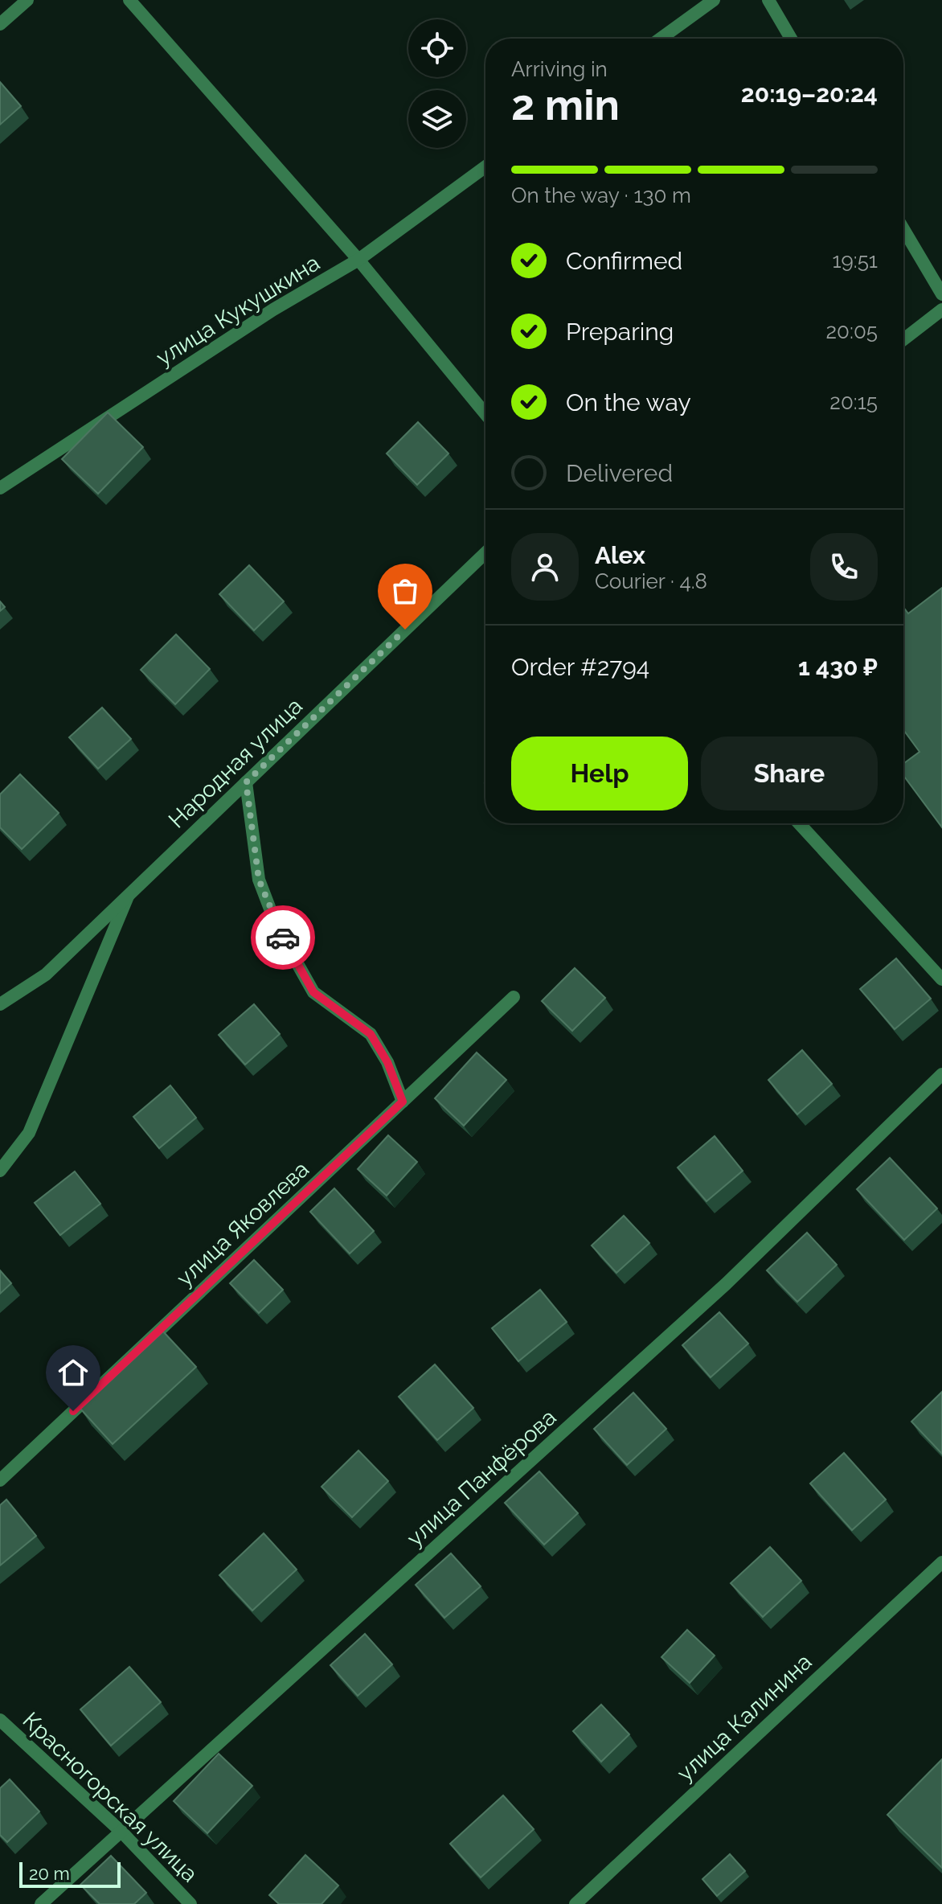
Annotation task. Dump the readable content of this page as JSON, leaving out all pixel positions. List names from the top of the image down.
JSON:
{
  "streets": {
    "street": [
      "улица Кукушкина",
      "Народная улица",
      "улица Яковлева",
      "улица Панфёрова",
      "улица Калинина",
      "Красногорская улица"
    ]
  },
  "crossings": [
    ["улица Панфёрова", "Красногорская улица"]
  ],
  "scale_bar": "20 m",
  "page": {
    "heading": ["2 min", "Arriving in", "20:19–20:24"],
    "panel": [
      "Alex",
      "Courier · 4.8",
      "Order #2794",
      "1 430 ₽"
    ],
    "bar": "On the way · 130 m",
    "list": [
      ["Confirmed", "19:51"],
      ["Preparing", "20:05"],
      ["On the way", "20:15"],
      "Delivered"
    ],
    "buttons": ["Help", "Share"],
    "scale": "20 m"
  }
}
